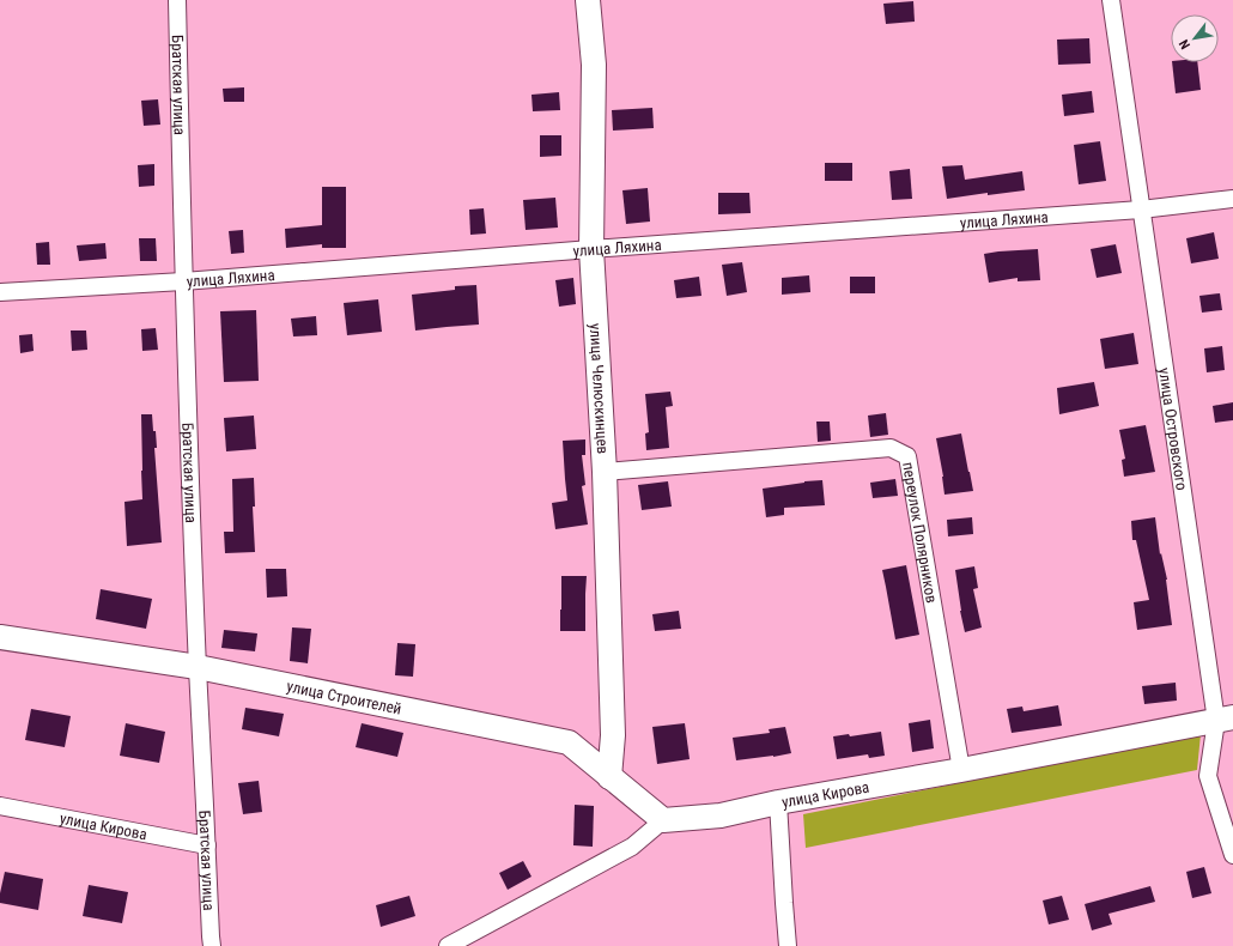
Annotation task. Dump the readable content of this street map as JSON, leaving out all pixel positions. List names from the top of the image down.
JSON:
{
  "streets": {
    "main road": ["улица Челюскинцев", "улица Строителей", "улица Кирова"],
    "street": [
      "Братская улица",
      "улица Ляхина",
      "улица Островского",
      "переулок Полярников"
    ]
  },
  "crossings": [
    ["Братская улица", "улица Ляхина"],
    ["Братская улица", "улица Строителей"],
    ["Братская улица", "улица Кирова"],
    ["улица Ляхина", "улица Челюскинцев"],
    ["улица Ляхина", "улица Островского"],
    ["улица Челюскинцев", "переулок Полярников"],
    ["улица Челюскинцев", "улица Строителей"],
    ["улица Островского", "улица Кирова"],
    ["переулок Полярников", "улица Кирова"],
    ["улица Строителей", "улица Кирова"]
  ],
  "north": "bottom left"
}
